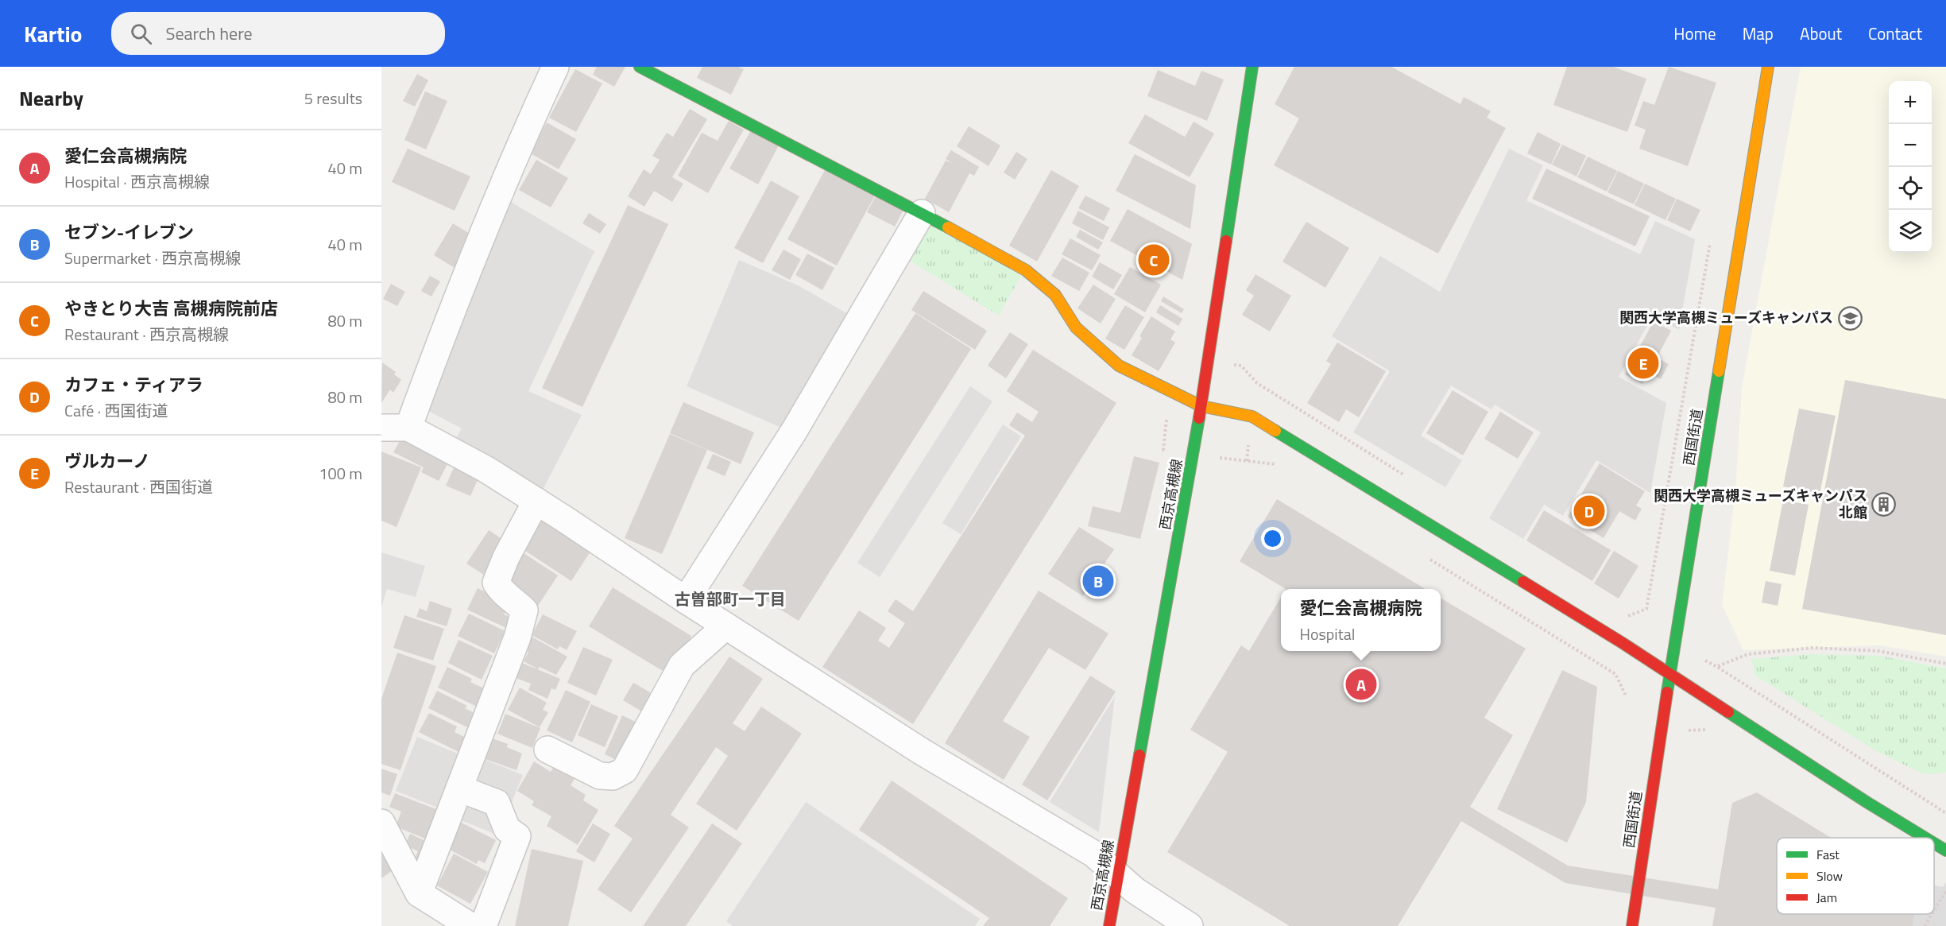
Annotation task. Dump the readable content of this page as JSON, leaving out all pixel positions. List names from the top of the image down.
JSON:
{
  "streets": {
    "street": ["西国街道", "西京高槻線"]
  },
  "districts": ["古曽部町一丁目"],
  "places": {
    "school or university": ["関西大学高槻ミューズキャンパス"],
    "building": ["関西大学高槻ミューズキャンパス 北館"]
  },
  "legend": ["Fast", "Slow", "Jam"],
  "page": {
    "header": "Kartio",
    "search": "Search here",
    "nav": [
      "Home",
      "Map",
      "About",
      "Contact"
    ],
    "heading": ["Nearby", "5 results"],
    "map_buttons": ["+", "−"],
    "list": [
      {
        "mark": "A",
        "name": "愛仁会高槻病院",
        "note": "Hospital · 西京高槻線",
        "value": "40 m"
      },
      {
        "mark": "B",
        "name": "セブン-イレブン",
        "note": "Supermarket · 西京高槻線",
        "value": "40 m"
      },
      {
        "mark": "C",
        "name": "やきとり大吉 高槻病院前店",
        "note": "Restaurant · 西京高槻線",
        "value": "80 m"
      },
      {
        "mark": "D",
        "name": "カフェ・ティアラ",
        "note": "Café · 西国街道",
        "value": "80 m"
      },
      {
        "mark": "E",
        "name": "ヴルカーノ",
        "note": "Restaurant · 西国街道",
        "value": "100 m"
      }
    ],
    "pins": [
      "C",
      "E",
      "D",
      "B",
      "A"
    ],
    "popup": ["愛仁会高槻病院", "Hospital"]
  }
}
